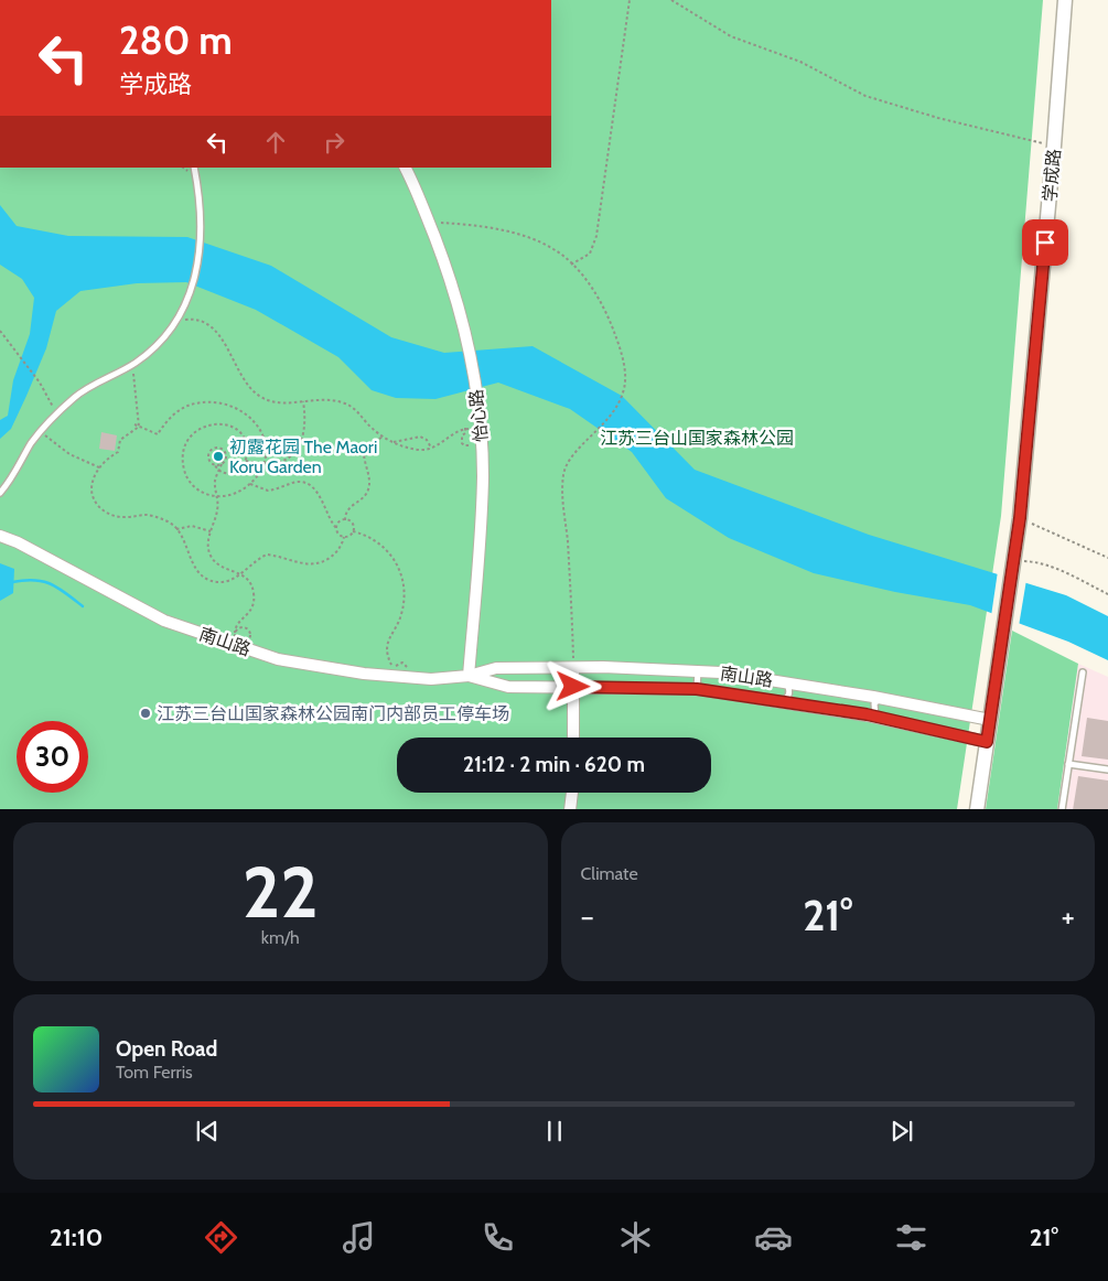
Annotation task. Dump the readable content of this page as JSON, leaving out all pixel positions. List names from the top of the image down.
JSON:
{
  "streets": {
    "street": ["学成路", "怡心路", "南山路"]
  },
  "crossings": [
    ["学成路", "南山路"],
    ["怡心路", "南山路"]
  ],
  "parks": ["江苏三台山国家森林公园"],
  "places": ["初露花园 The Maori Koru Garden", "江苏三台山国家森林公园南门内部员工停车场"],
  "page": {
    "turn": ["280 m", "学成路"],
    "limit": "30",
    "trip": "21:12 · 2 min · 620 m",
    "tile": [
      ["22", "km/h"],
      "Climate"
    ],
    "heat": ["−", "21°", "+"],
    "song": ["Open Road", "Tom Ferris"],
    "tabs": ["21:10", "21°"]
  }
}
